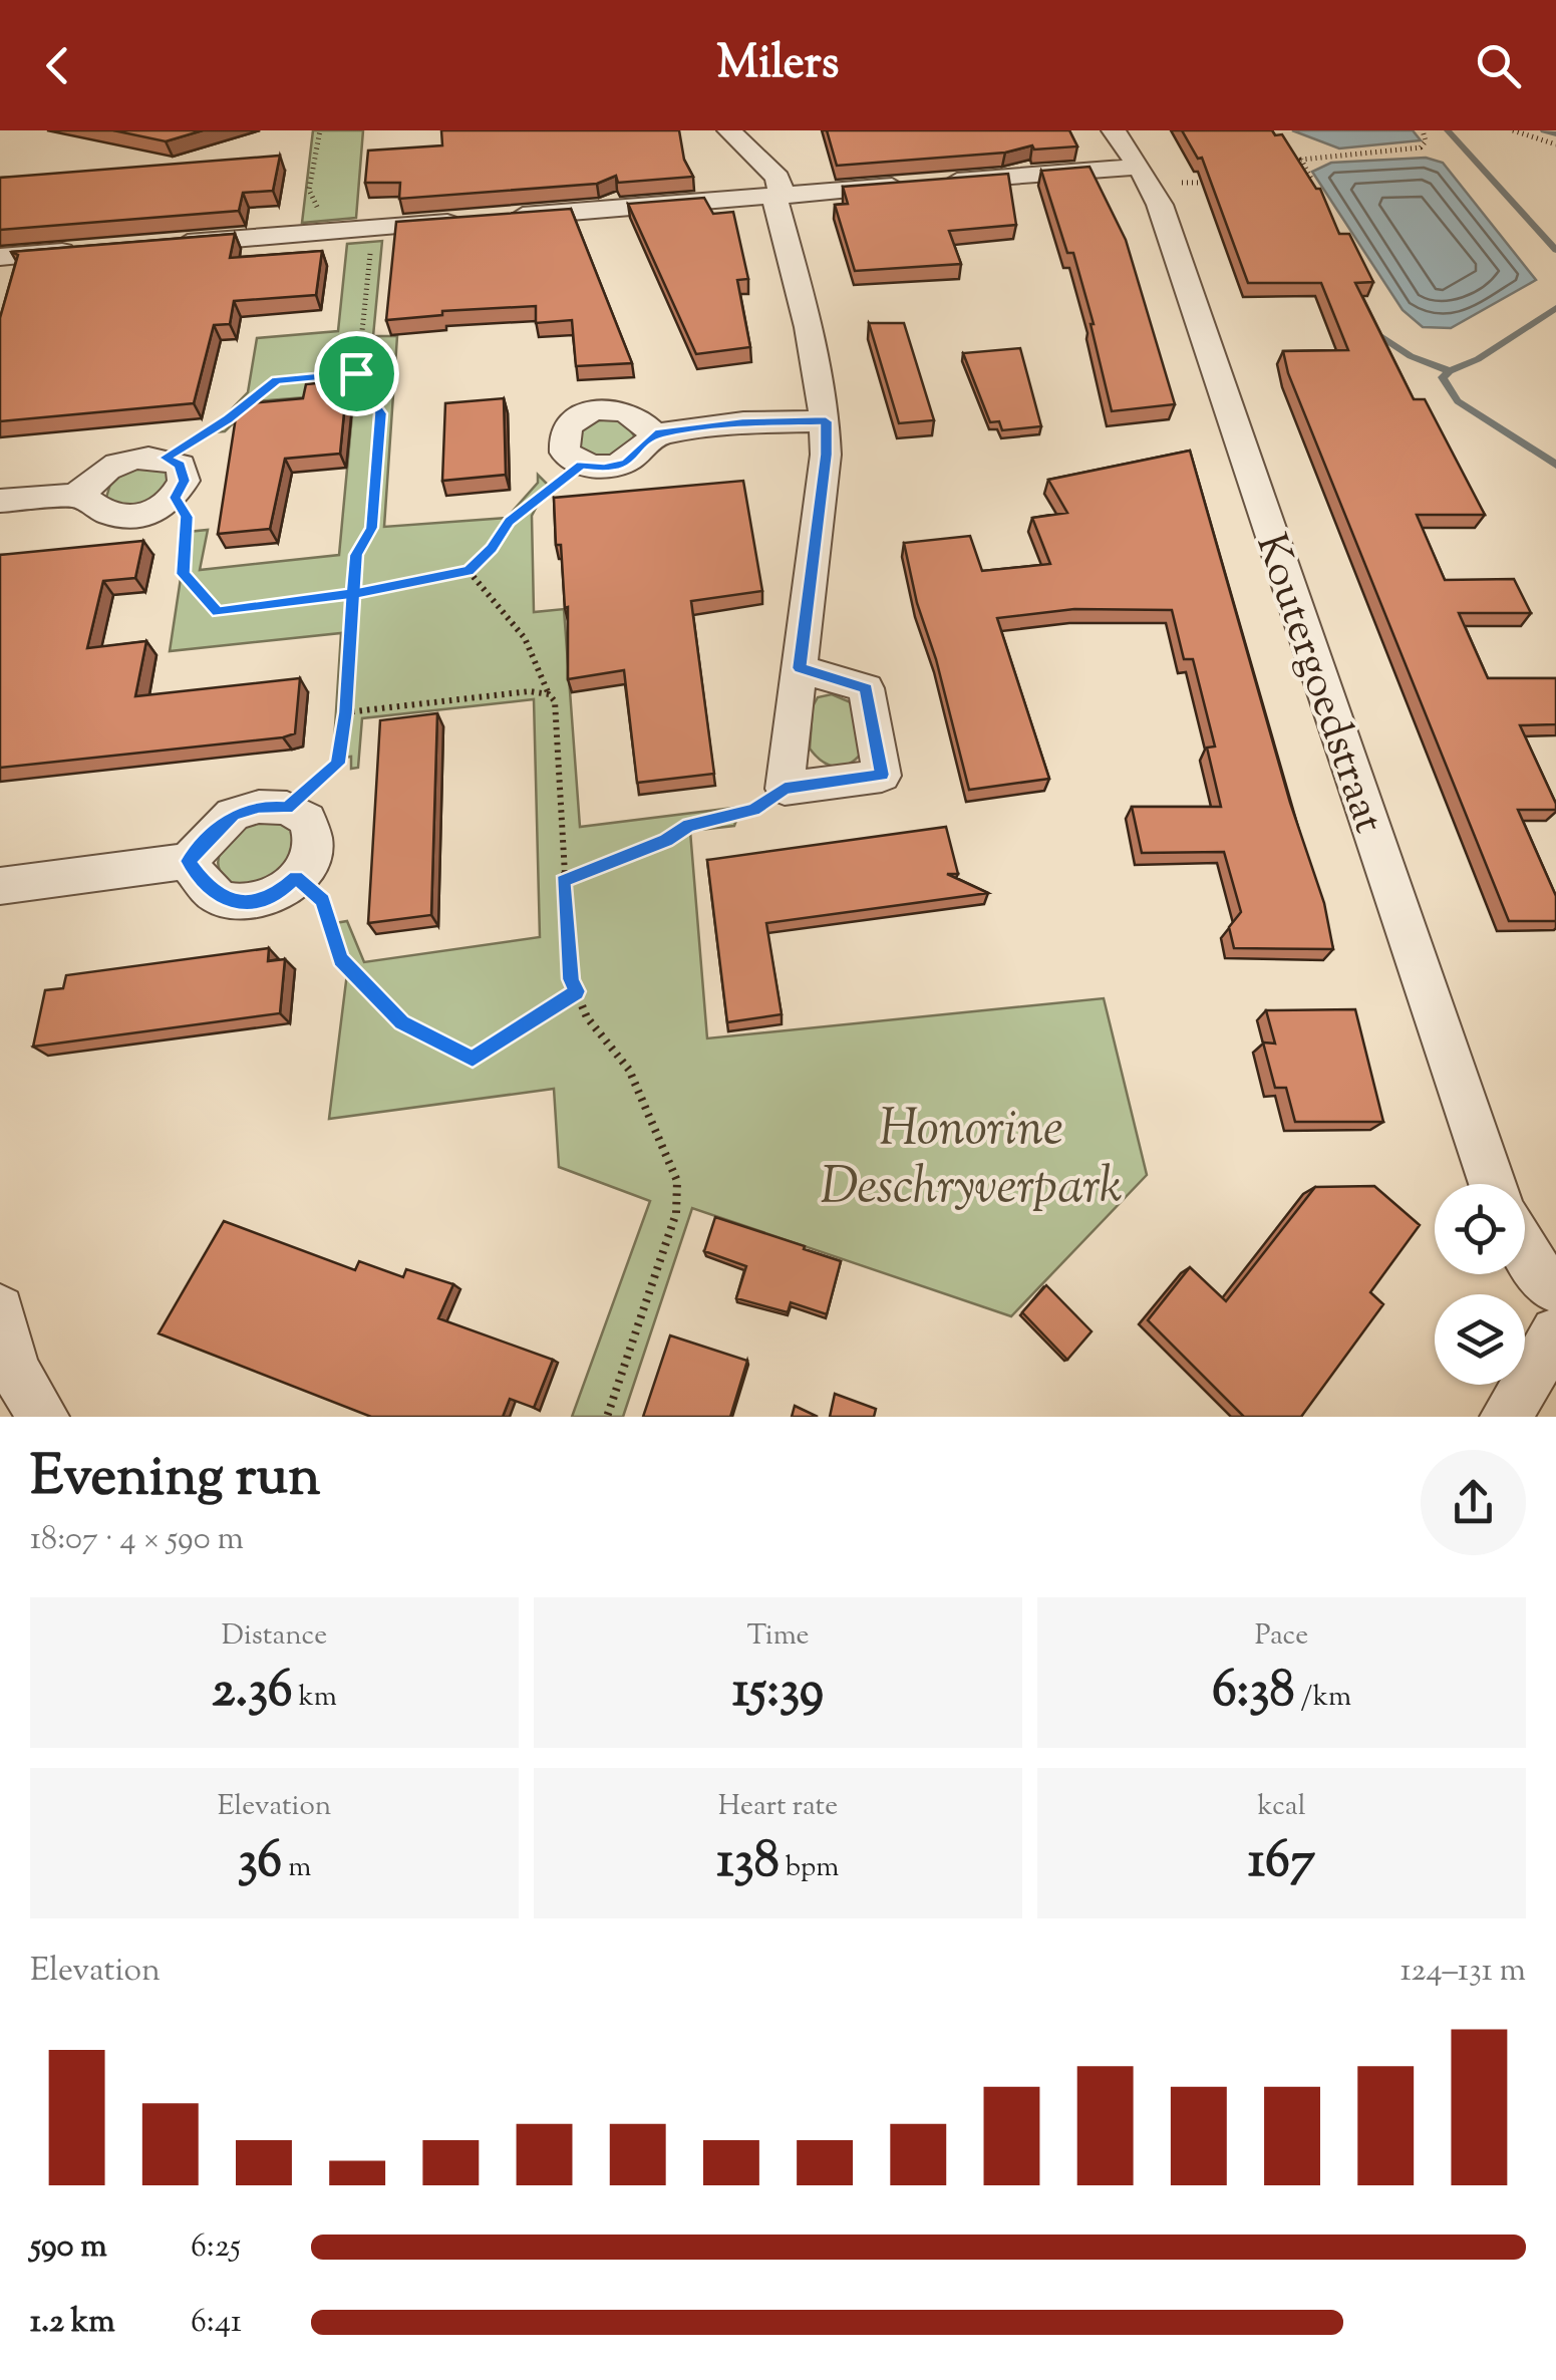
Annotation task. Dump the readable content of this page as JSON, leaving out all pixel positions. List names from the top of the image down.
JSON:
{
  "streets": {
    "street": ["Koutergoedstraat"]
  },
  "parks": ["Honorine Deschryverpark"],
  "page": {
    "header": "Milers",
    "heading": ["Evening run", "18:07 · 4 × 590 m"],
    "stats": [
      ["Distance", "2.36 km"],
      ["Time", "15:39"],
      ["Pace", "6:38 /km"],
      ["Elevation", "36 m"],
      ["Heart rate", "138 bpm"],
      ["kcal", "167"]
    ],
    "chart": ["Elevation", "124–131 m"],
    "list": [
      {
        "name": "590 m",
        "note": "6:25"
      },
      {
        "name": "1.2 km",
        "note": "6:41"
      }
    ]
  }
}
